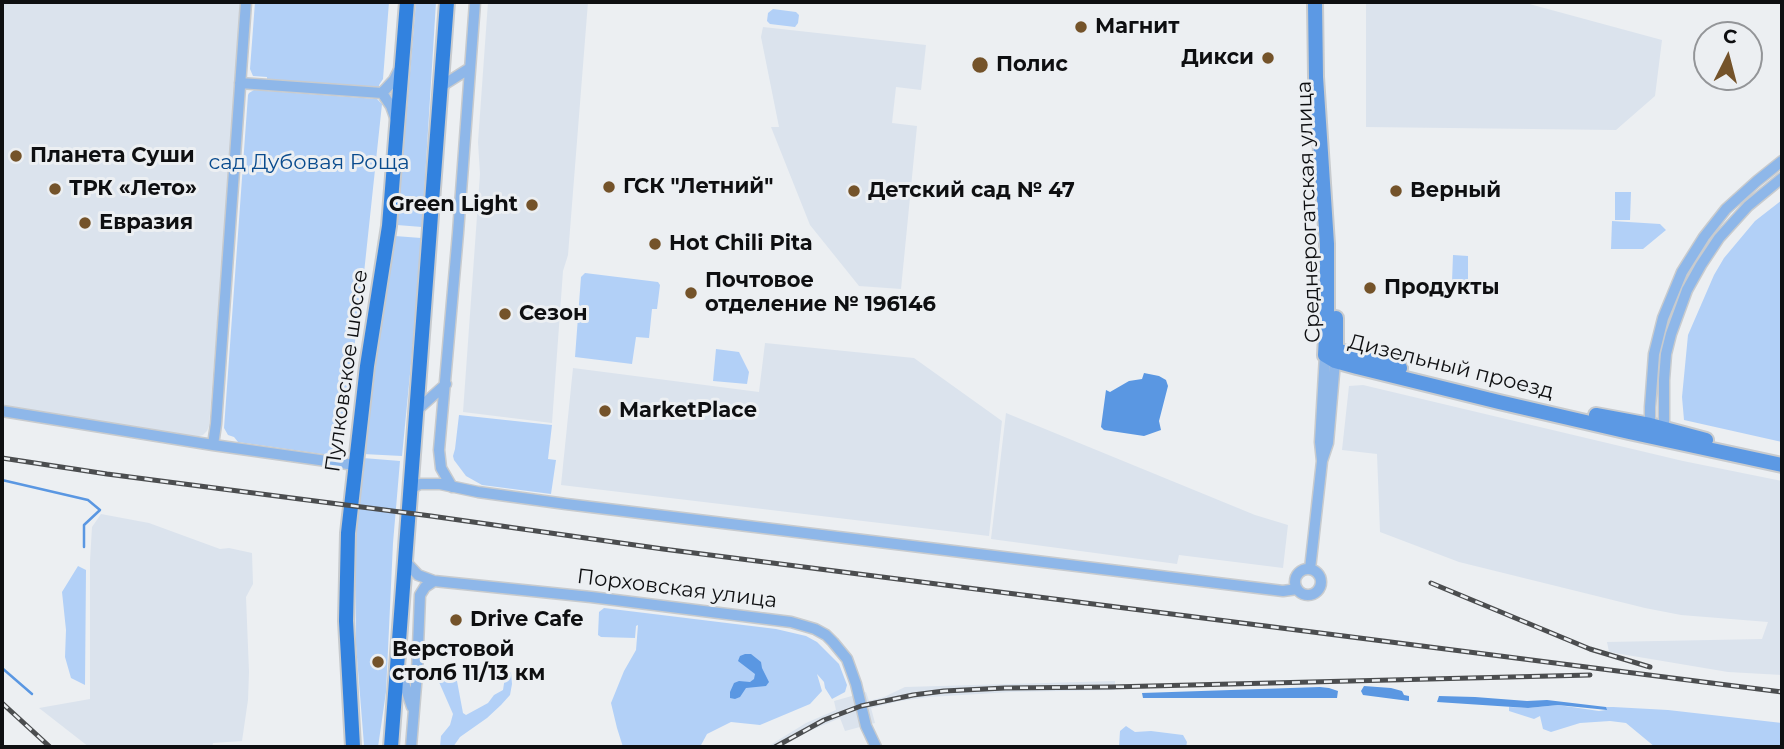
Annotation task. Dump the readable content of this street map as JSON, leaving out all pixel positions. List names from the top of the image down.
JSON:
{
  "streets": {
    "main road": ["Пулковское шоссе"],
    "street": ["Среднерогатская улица", "Дизельный проезд", "Порховская улица"]
  },
  "crossings": [
    ["Среднерогатская улица", "Дизельный проезд"]
  ],
  "parks": ["сад Дубовая Роща"],
  "places": [
    "Магнит",
    "Дикси",
    "Полис",
    "Планета Суши",
    "ГСК \"Летний\"",
    "ТРК «Лето»",
    "Детский сад № 47",
    "Верный",
    "Green Light",
    "Евразия",
    "Hot Chili Pita",
    "Продукты",
    "Почтовое отделение № 196146",
    "Сезон",
    "MarketPlace",
    "Drive Cafe",
    "Верстовой столб 11/13 км"
  ],
  "north": "top"
}
